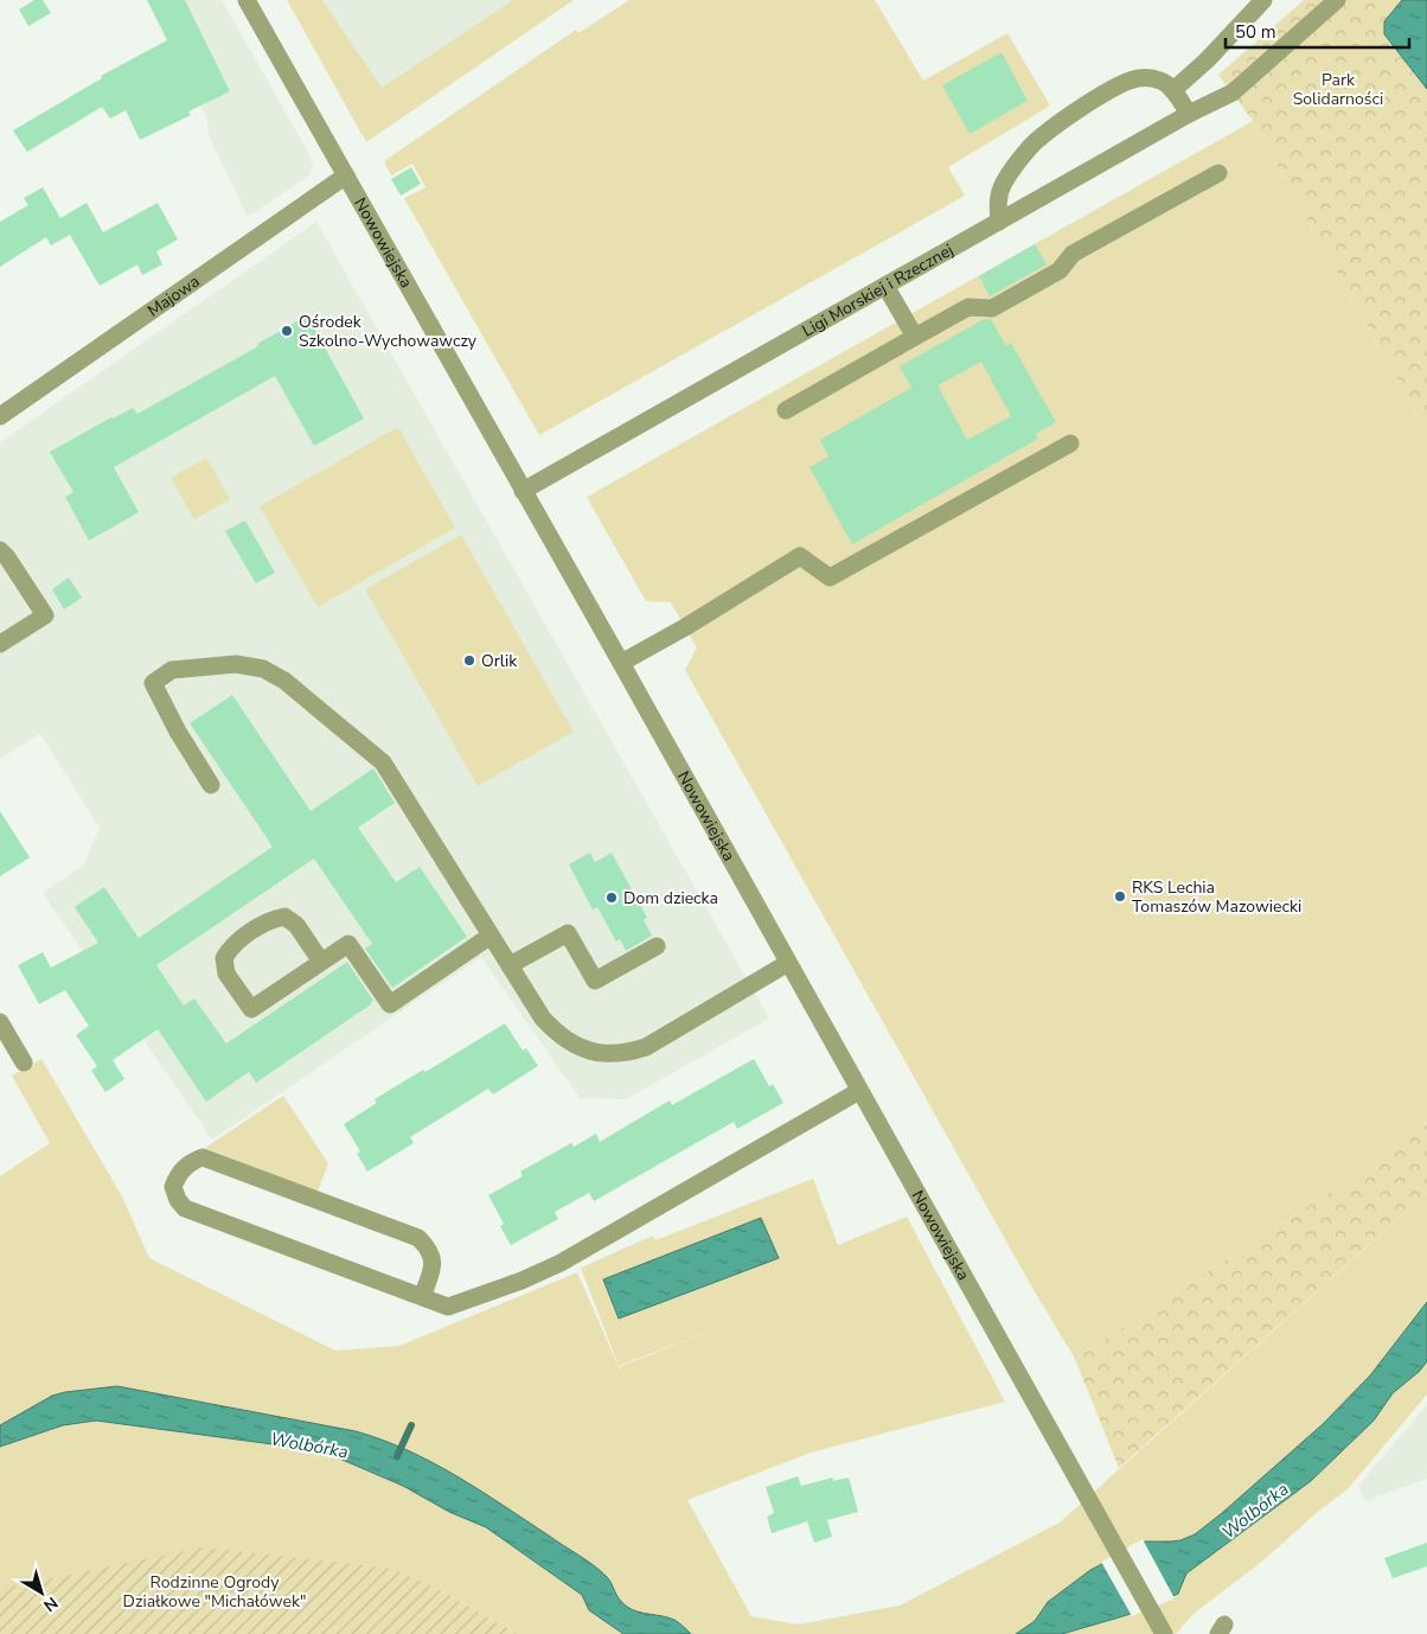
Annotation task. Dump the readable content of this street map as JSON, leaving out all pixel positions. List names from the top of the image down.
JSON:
{
  "streets": {
    "street": ["Nowowiejska", "Ligi Morskiej i Rzecznej", "Majowa"]
  },
  "crossings": [
    ["Nowowiejska", "Ligi Morskiej i Rzecznej"],
    ["Nowowiejska", "Majowa"]
  ],
  "water": ["Wolbórka"],
  "parks": ["Park Solidarności", "Rodzinne Ogrody Działkowe \"Michałówek\""],
  "places": [
    "Ośrodek Szkolno-Wychowawczy",
    "Orlik",
    "RKS Lechia Tomaszów Mazowiecki",
    "Dom dziecka"
  ],
  "scale_bar": "50 m",
  "north": "bottom right"
}
